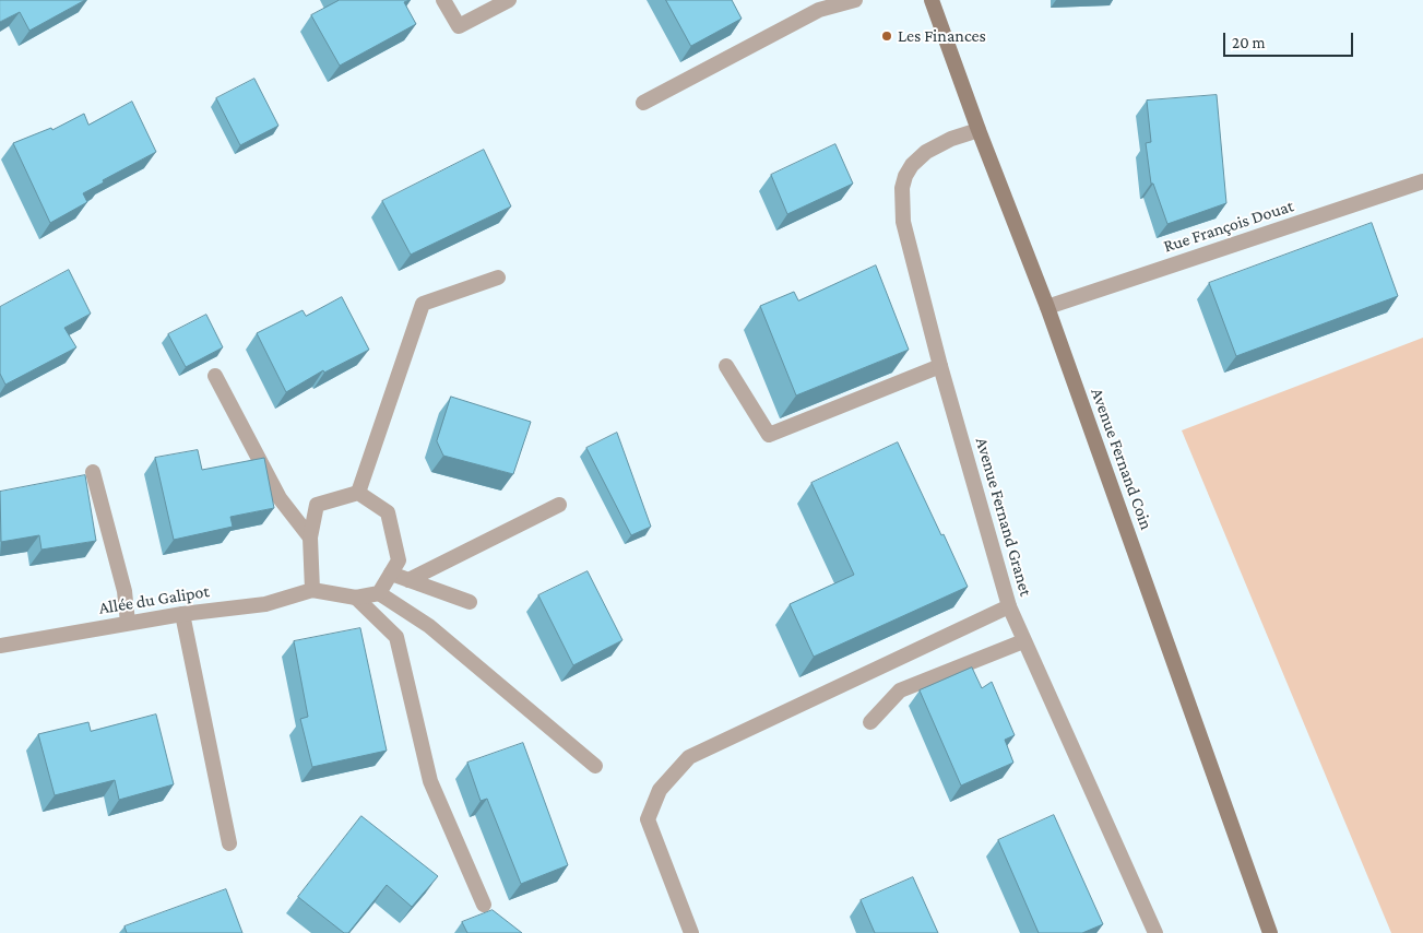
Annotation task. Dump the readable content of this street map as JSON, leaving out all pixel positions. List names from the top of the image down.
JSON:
{
  "streets": {
    "main road": ["Avenue Fernand Coin"],
    "street": ["Rue François Douat", "Avenue Fernand Granet", "Allée du Galipot"]
  },
  "crossings": [
    ["Rue François Douat", "Avenue Fernand Coin"],
    ["Avenue Fernand Coin", "Avenue Fernand Granet"]
  ],
  "places": ["Les Finances"],
  "scale_bar": "20 m"
}
